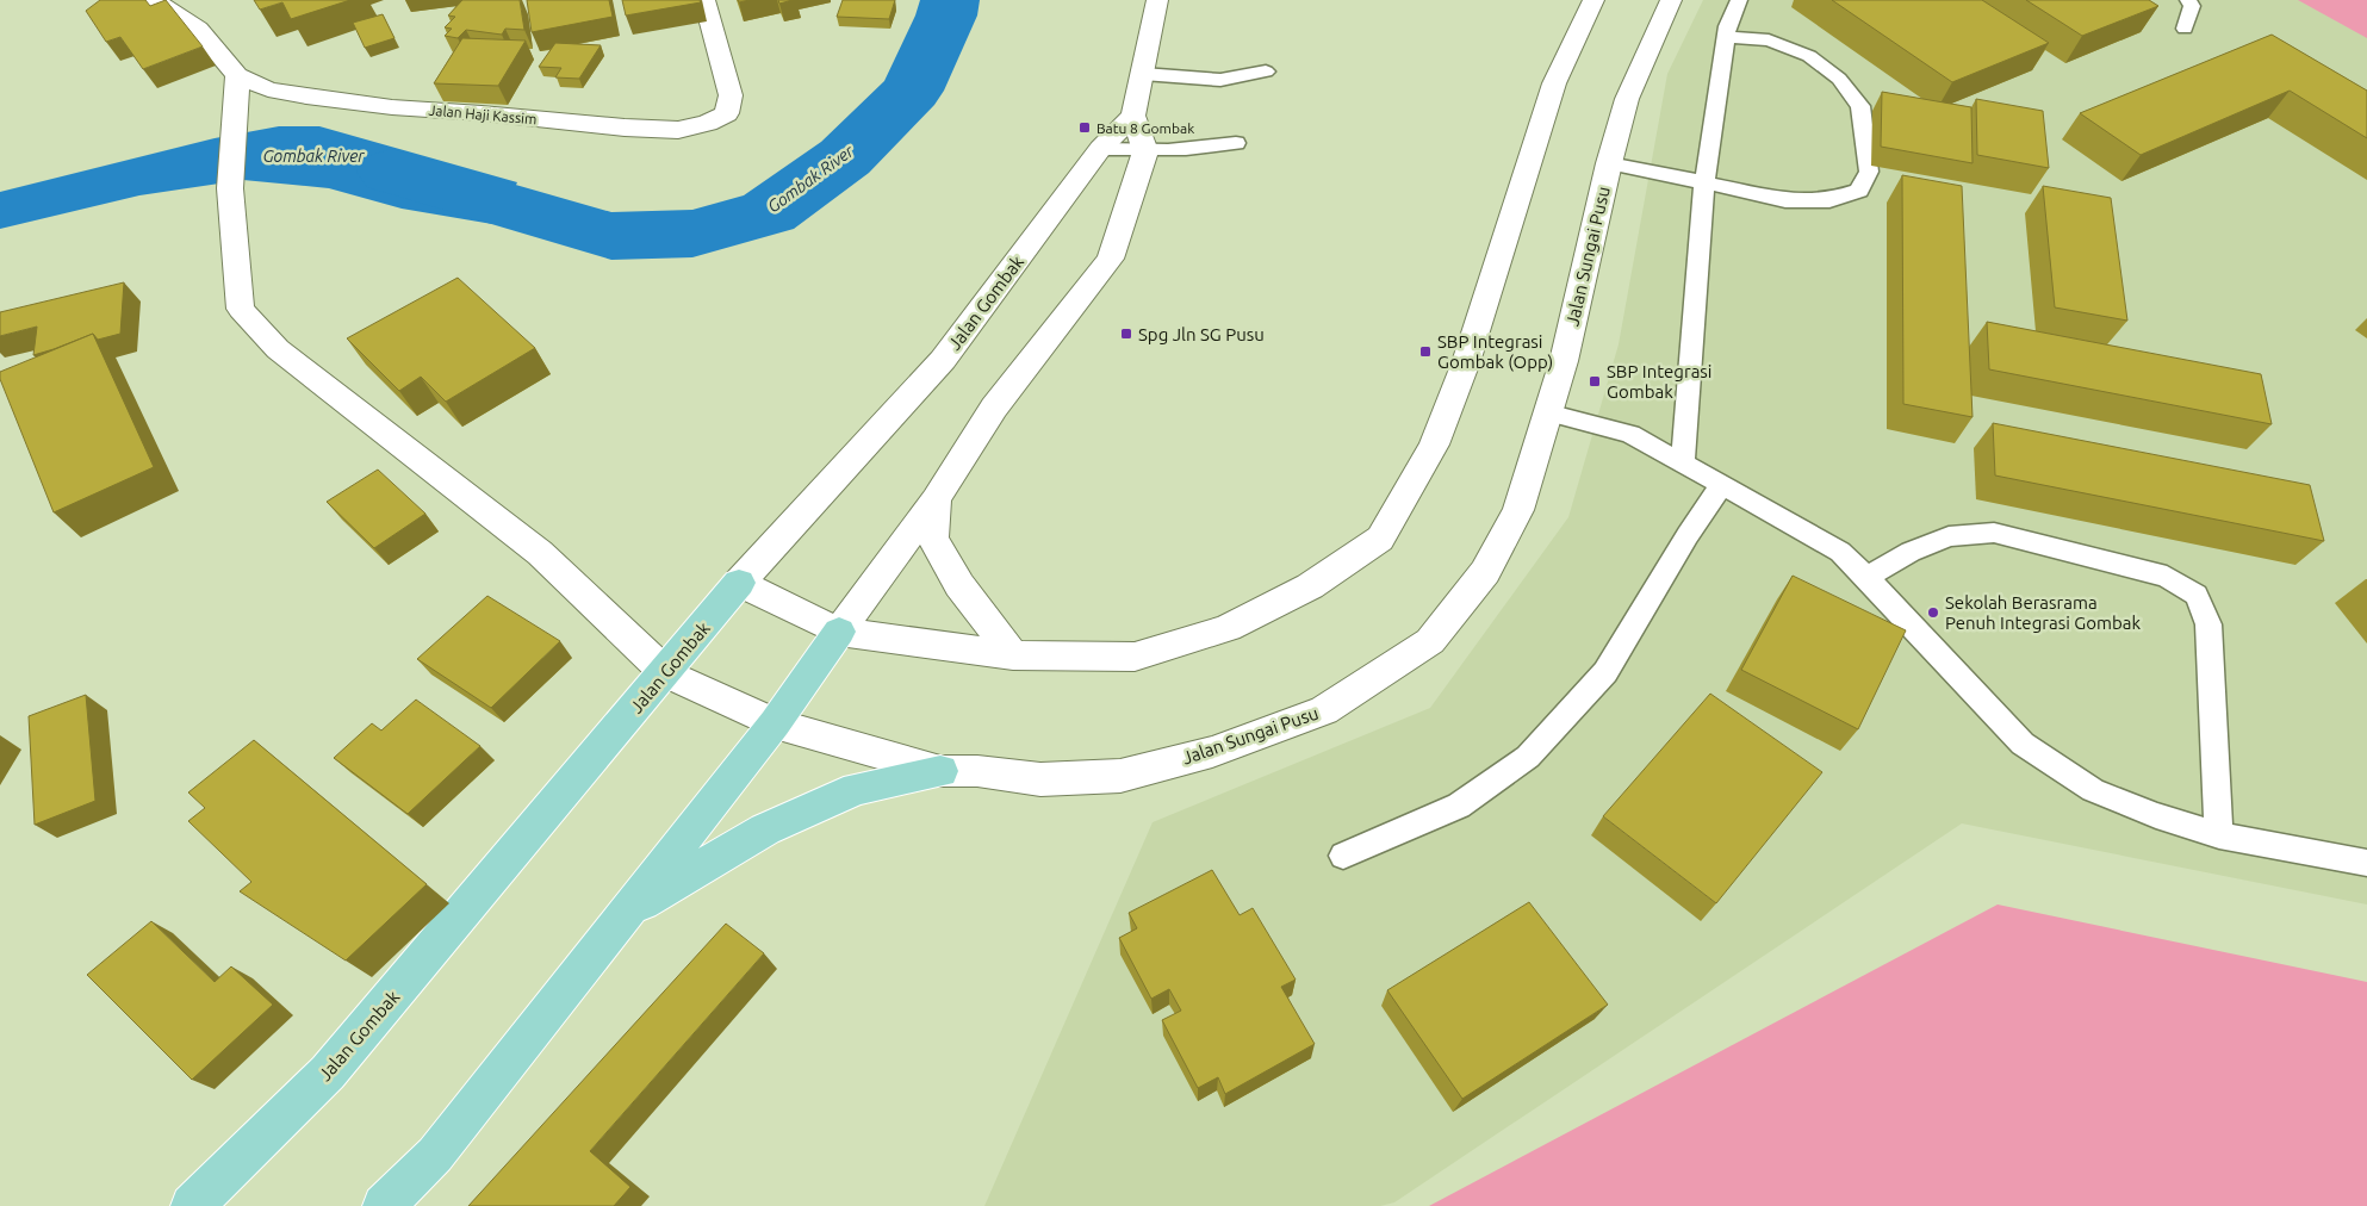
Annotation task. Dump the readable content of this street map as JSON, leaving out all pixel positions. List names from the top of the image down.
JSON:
{
  "streets": {
    "main road": ["Jalan Haji Kassim", "Jalan Sungai Pusu", "Jalan Gombak"]
  },
  "crossings": [
    ["Jalan Haji Kassim", "Jalan Sungai Pusu"],
    ["Jalan Sungai Pusu", "Jalan Gombak"]
  ],
  "water": ["Gombak River"],
  "places": {
    "transit": [
      "Batu 8 Gombak",
      "Spg Jln SG Pusu",
      "SBP Integrasi Gombak (Opp)",
      "SBP Integrasi Gombak"
    ],
    "other": ["Sekolah Berasrama Penuh Integrasi Gombak"]
  }
}
